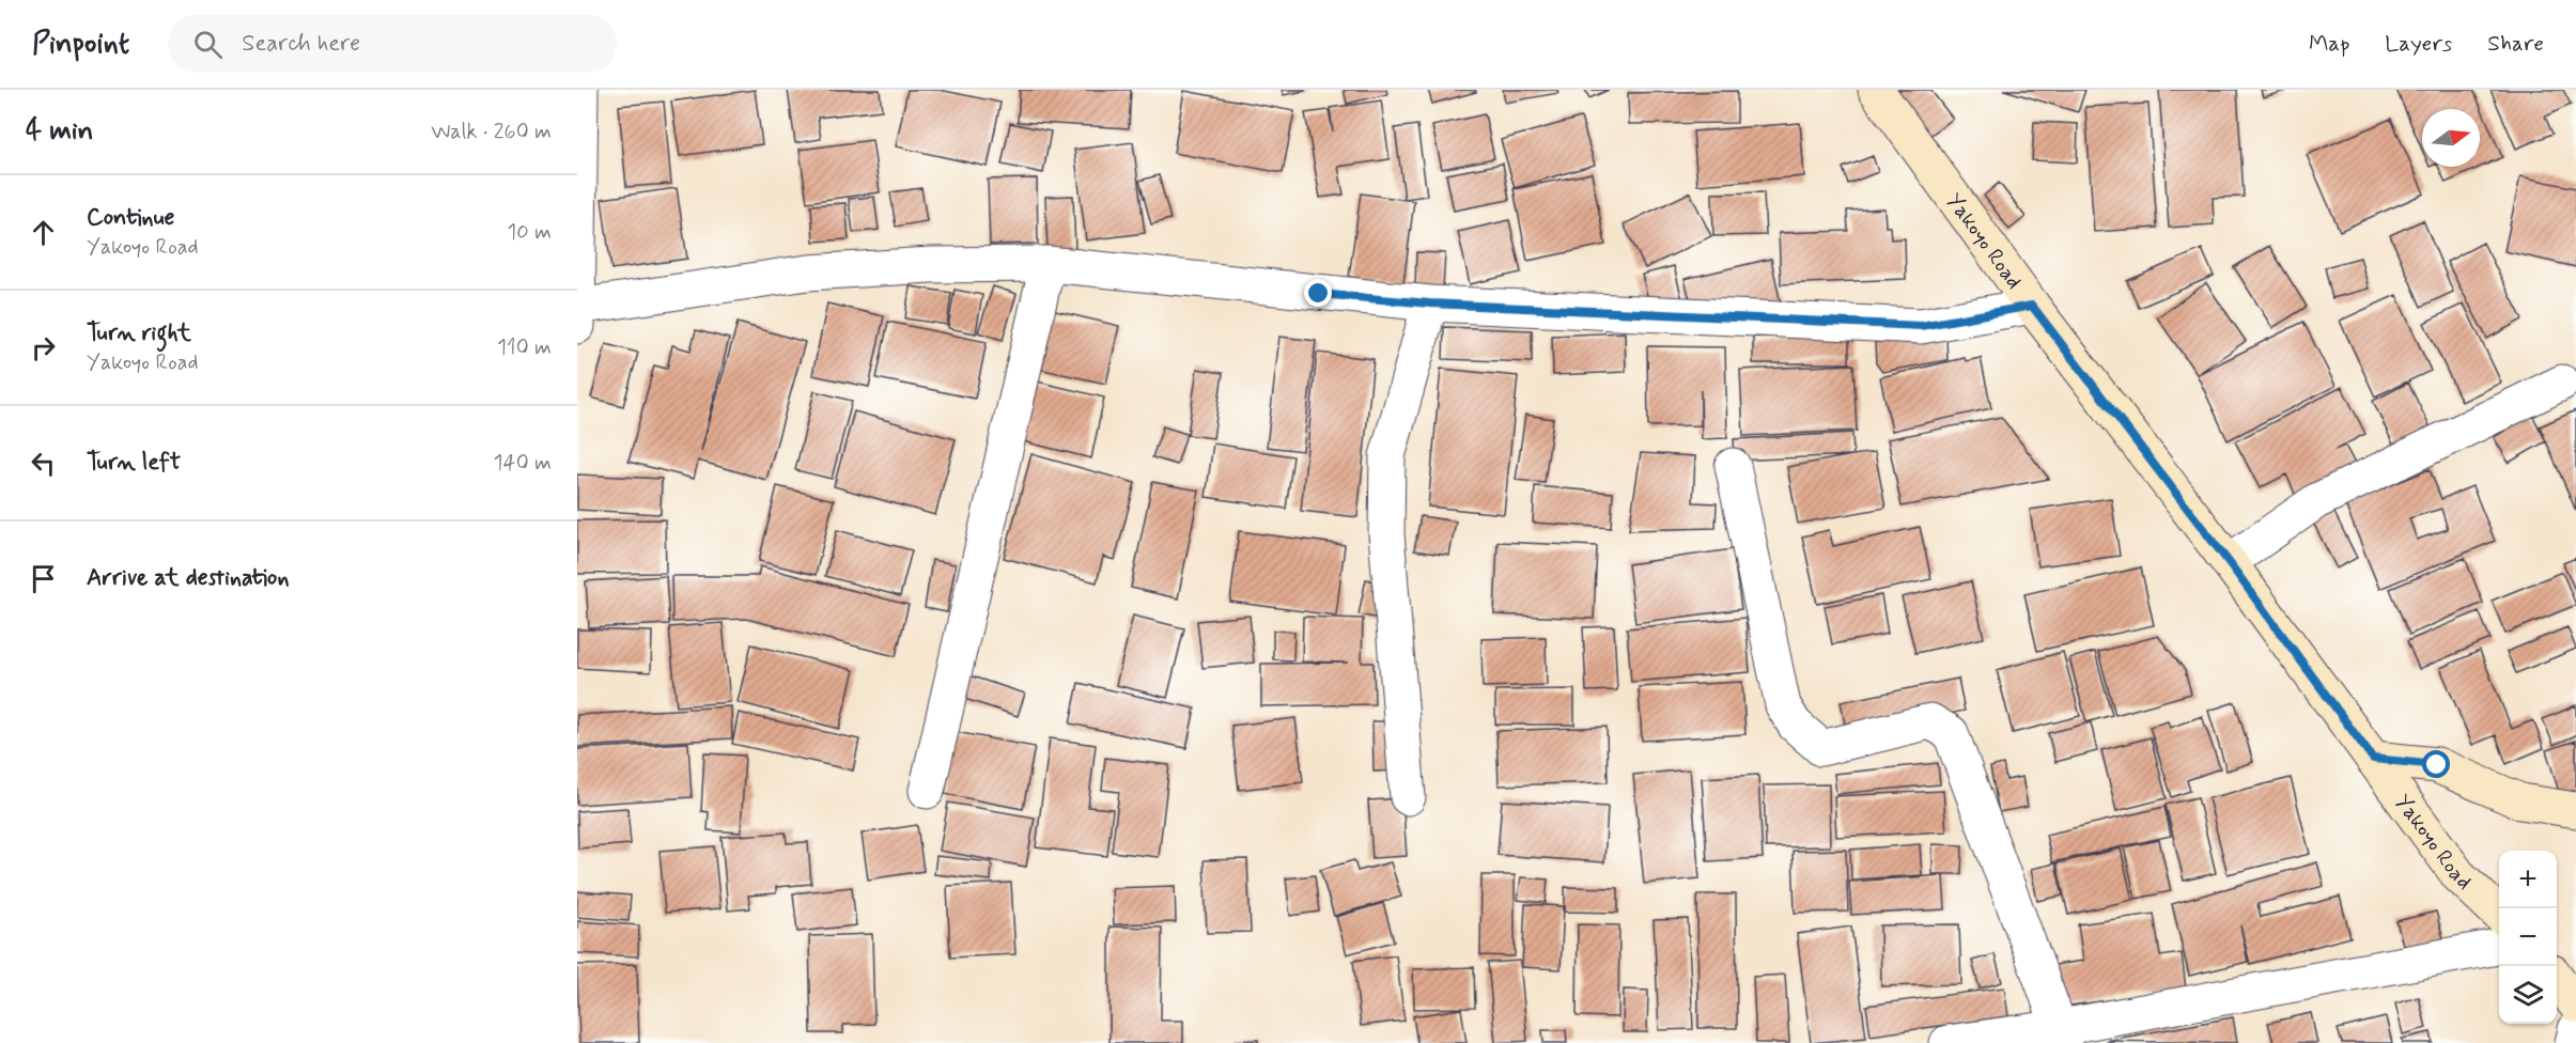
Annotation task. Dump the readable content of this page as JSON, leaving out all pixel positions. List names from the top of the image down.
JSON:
{
  "streets": {
    "main road": ["Yakoyo Road"]
  },
  "north": "right",
  "page": {
    "header": "Pinpoint",
    "search": "Search here",
    "nav": ["Map", "Layers", "Share"],
    "heading": ["4 min", "Walk · 260 m"],
    "list": [
      ["Continue", "Yakoyo Road", "10 m"],
      ["Turn right", "Yakoyo Road", "110 m"],
      ["Turn left", "140 m"],
      "Arrive at destination"
    ],
    "map_buttons": ["+", "−"]
  }
}
